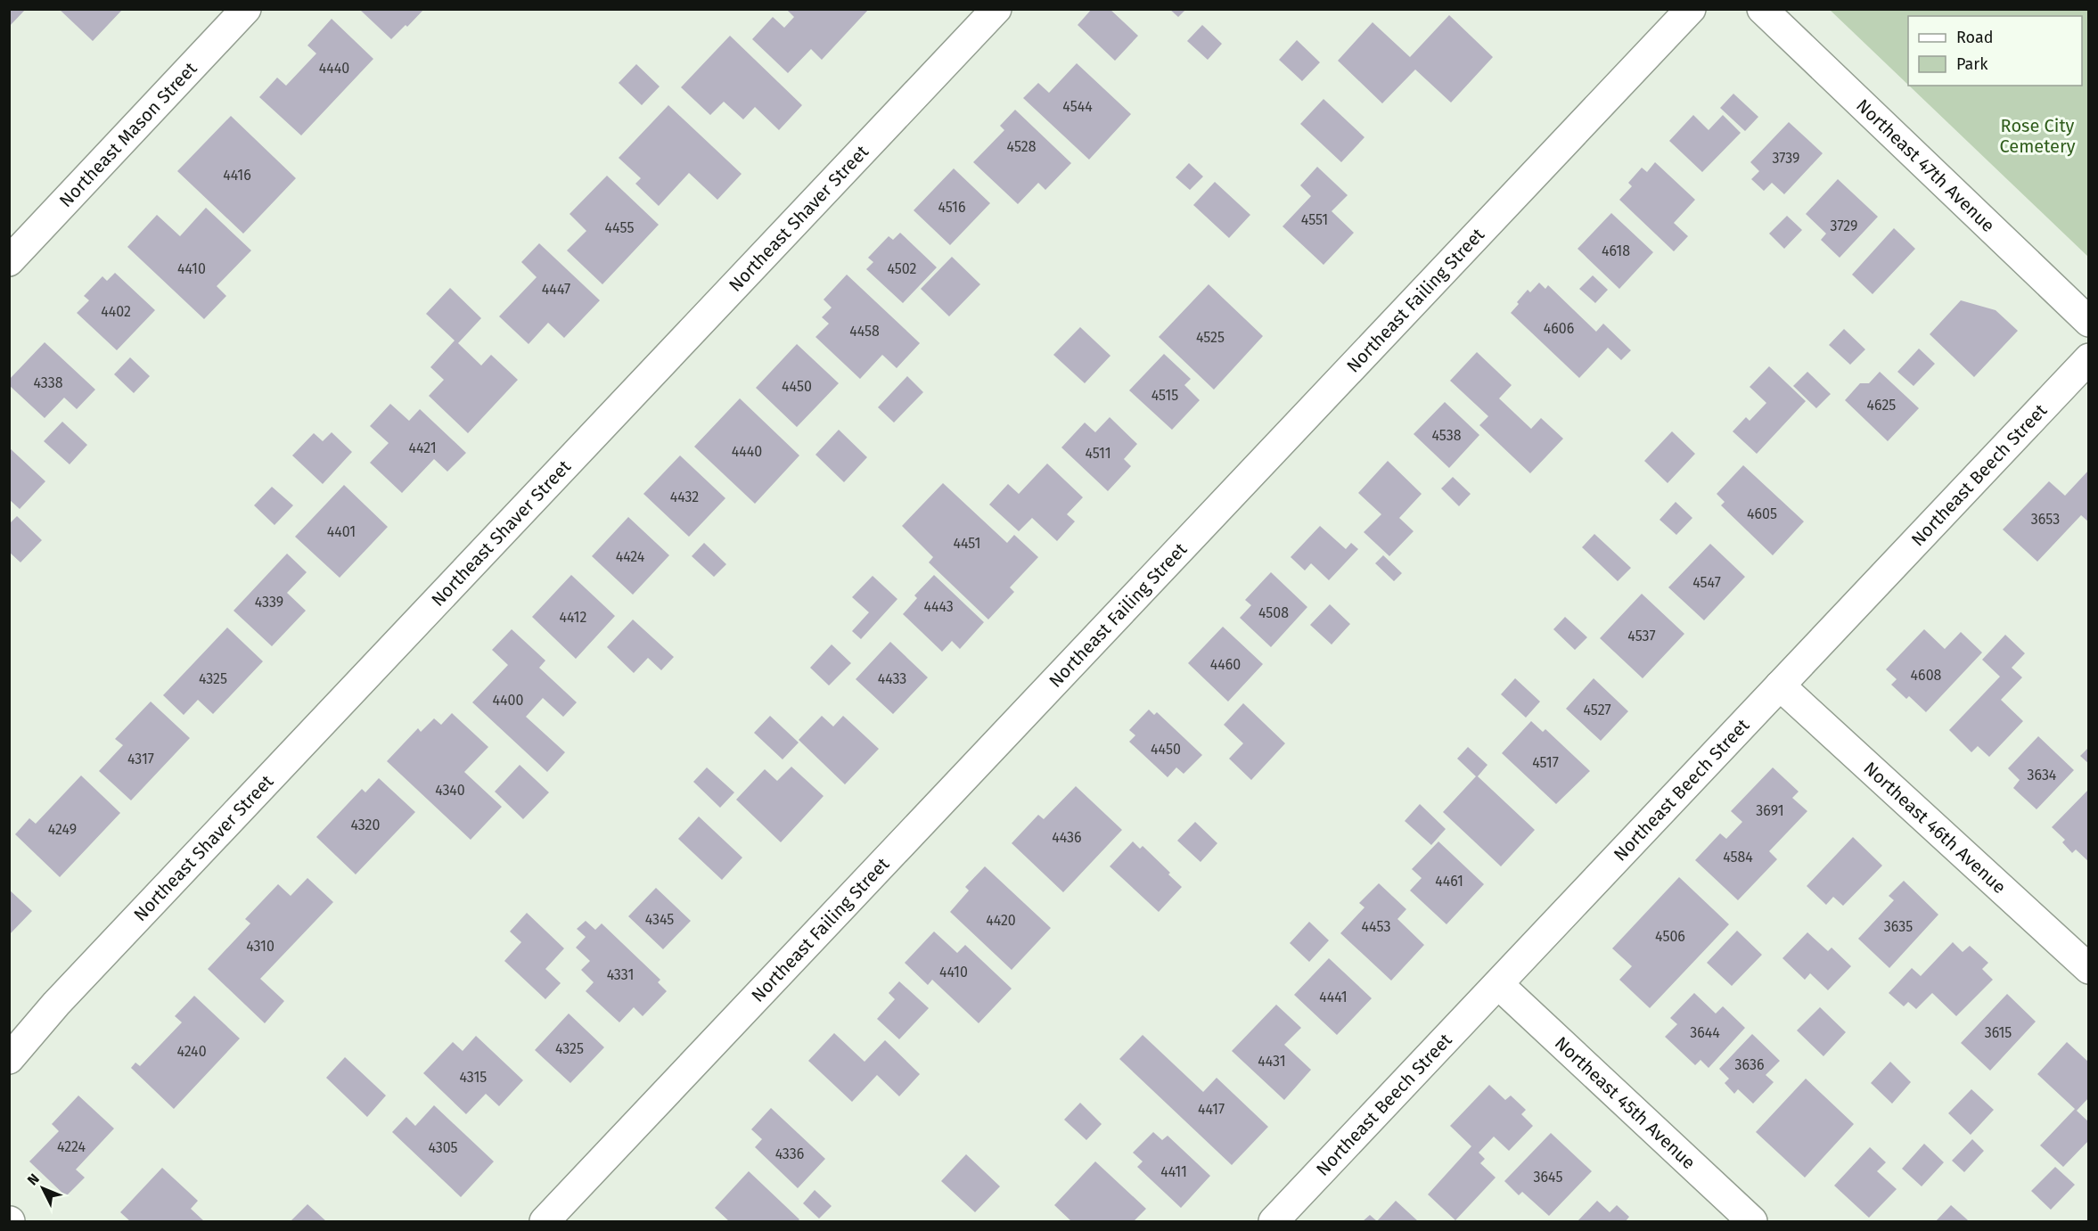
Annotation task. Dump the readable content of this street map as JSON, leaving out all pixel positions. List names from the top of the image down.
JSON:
{
  "streets": {
    "street": [
      "Northeast Mason Street",
      "Northeast 47th Avenue",
      "Northeast Shaver Street",
      "Northeast Failing Street",
      "Northeast Beech Street",
      "Northeast 46th Avenue",
      "Northeast 45th Avenue"
    ]
  },
  "crossings": [
    ["Northeast Beech Street", "Northeast 46th Avenue"],
    ["Northeast Beech Street", "Northeast 45th Avenue"]
  ],
  "parks": ["Rose City Cemetery"],
  "house_numbers": [
    "4440",
    "4544",
    "4528",
    "3739",
    "4416",
    "4516",
    "4551",
    "3729",
    "4455",
    "4618",
    "4410",
    "4502",
    "4447",
    "4402",
    "4606",
    "4458",
    "4525",
    "4338",
    "4450",
    "4515",
    "4625",
    "4538",
    "4421",
    "4440",
    "4511",
    "4432",
    "4605",
    "3653",
    "4401",
    "4451",
    "4424",
    "4547",
    "4339",
    "4443",
    "4508",
    "4412",
    "4537",
    "4460",
    "4608",
    "4325",
    "4433",
    "4400",
    "4527",
    "4450",
    "4317",
    "4517",
    "3634",
    "4340",
    "3691",
    "4320",
    "4249",
    "4436",
    "4584",
    "4461",
    "4345",
    "4420",
    "4453",
    "3635",
    "4506",
    "4310",
    "4410",
    "4331",
    "4441",
    "3644",
    "3615",
    "4325",
    "4240",
    "4431",
    "3636",
    "4315",
    "4417",
    "4224",
    "4305",
    "4336",
    "4411",
    "3645"
  ],
  "legend": ["Road", "Park"],
  "north": "top left"
}
